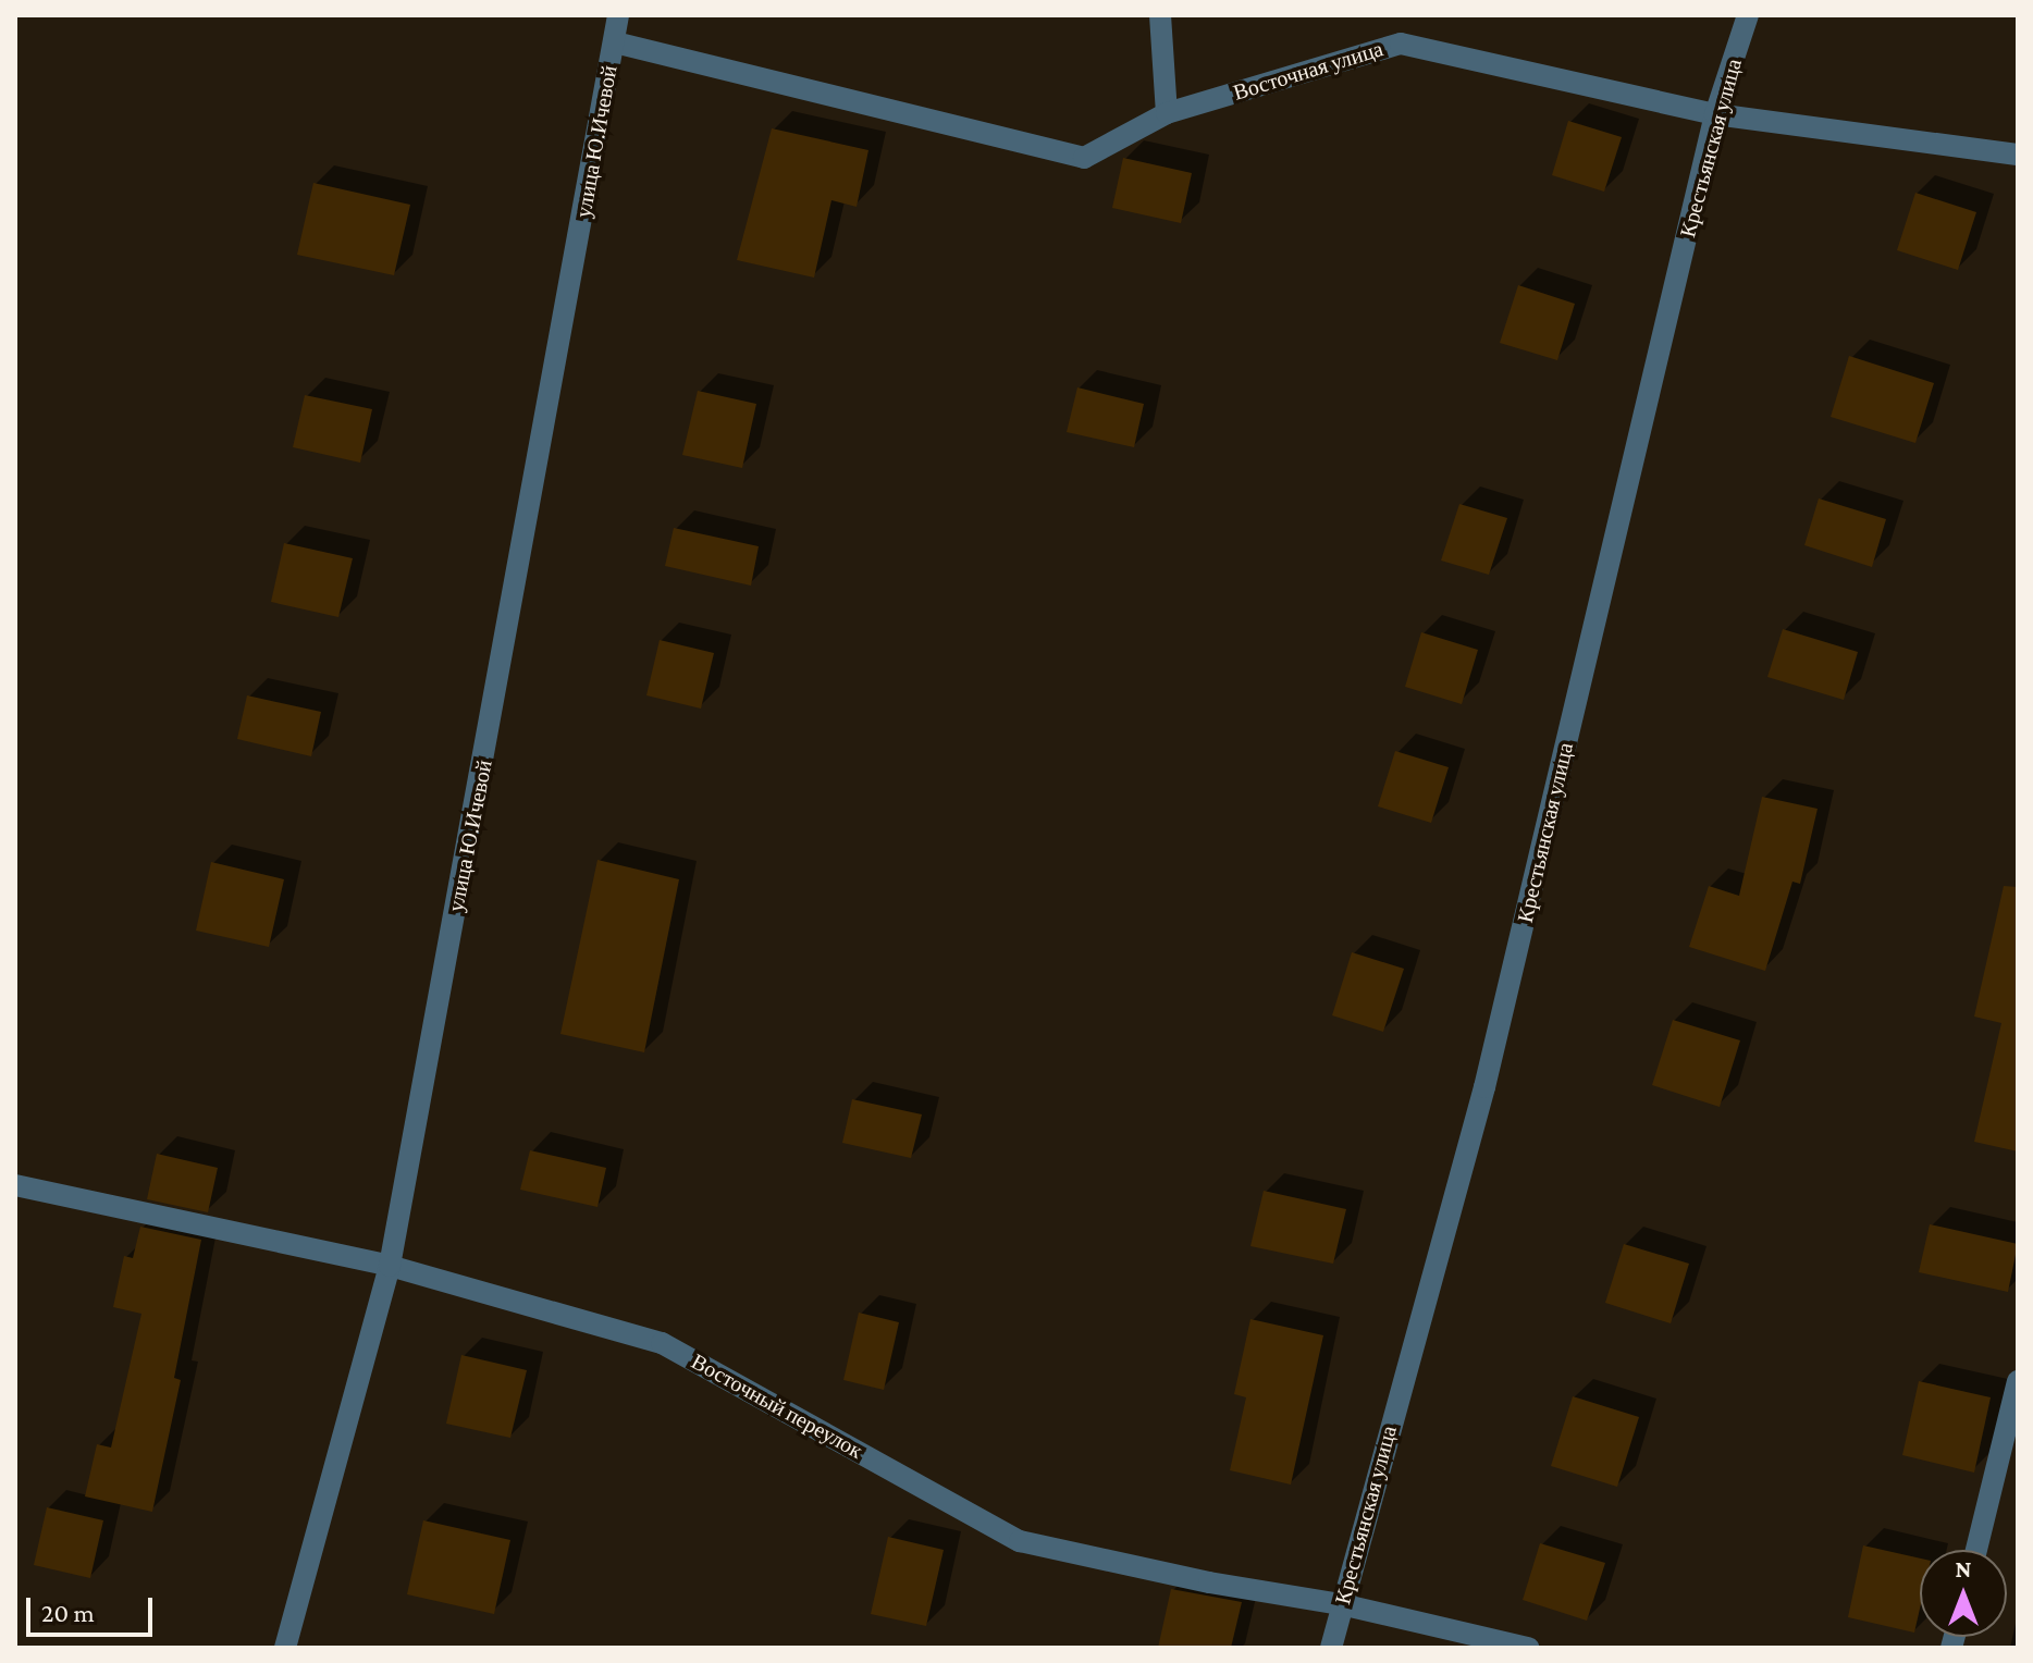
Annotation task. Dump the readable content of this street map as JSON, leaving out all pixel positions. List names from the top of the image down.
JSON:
{
  "streets": {
    "street": [
      "Восточная улица",
      "улица Ю.Ичевой",
      "Крестьянская улица",
      "Восточный переулок"
    ]
  },
  "crossings": [
    ["Восточная улица", "улица Ю.Ичевой"],
    ["Восточная улица", "Крестьянская улица"],
    ["улица Ю.Ичевой", "Восточный переулок"],
    ["Крестьянская улица", "Восточный переулок"]
  ],
  "scale_bar": "20 m",
  "north": "top"
}
